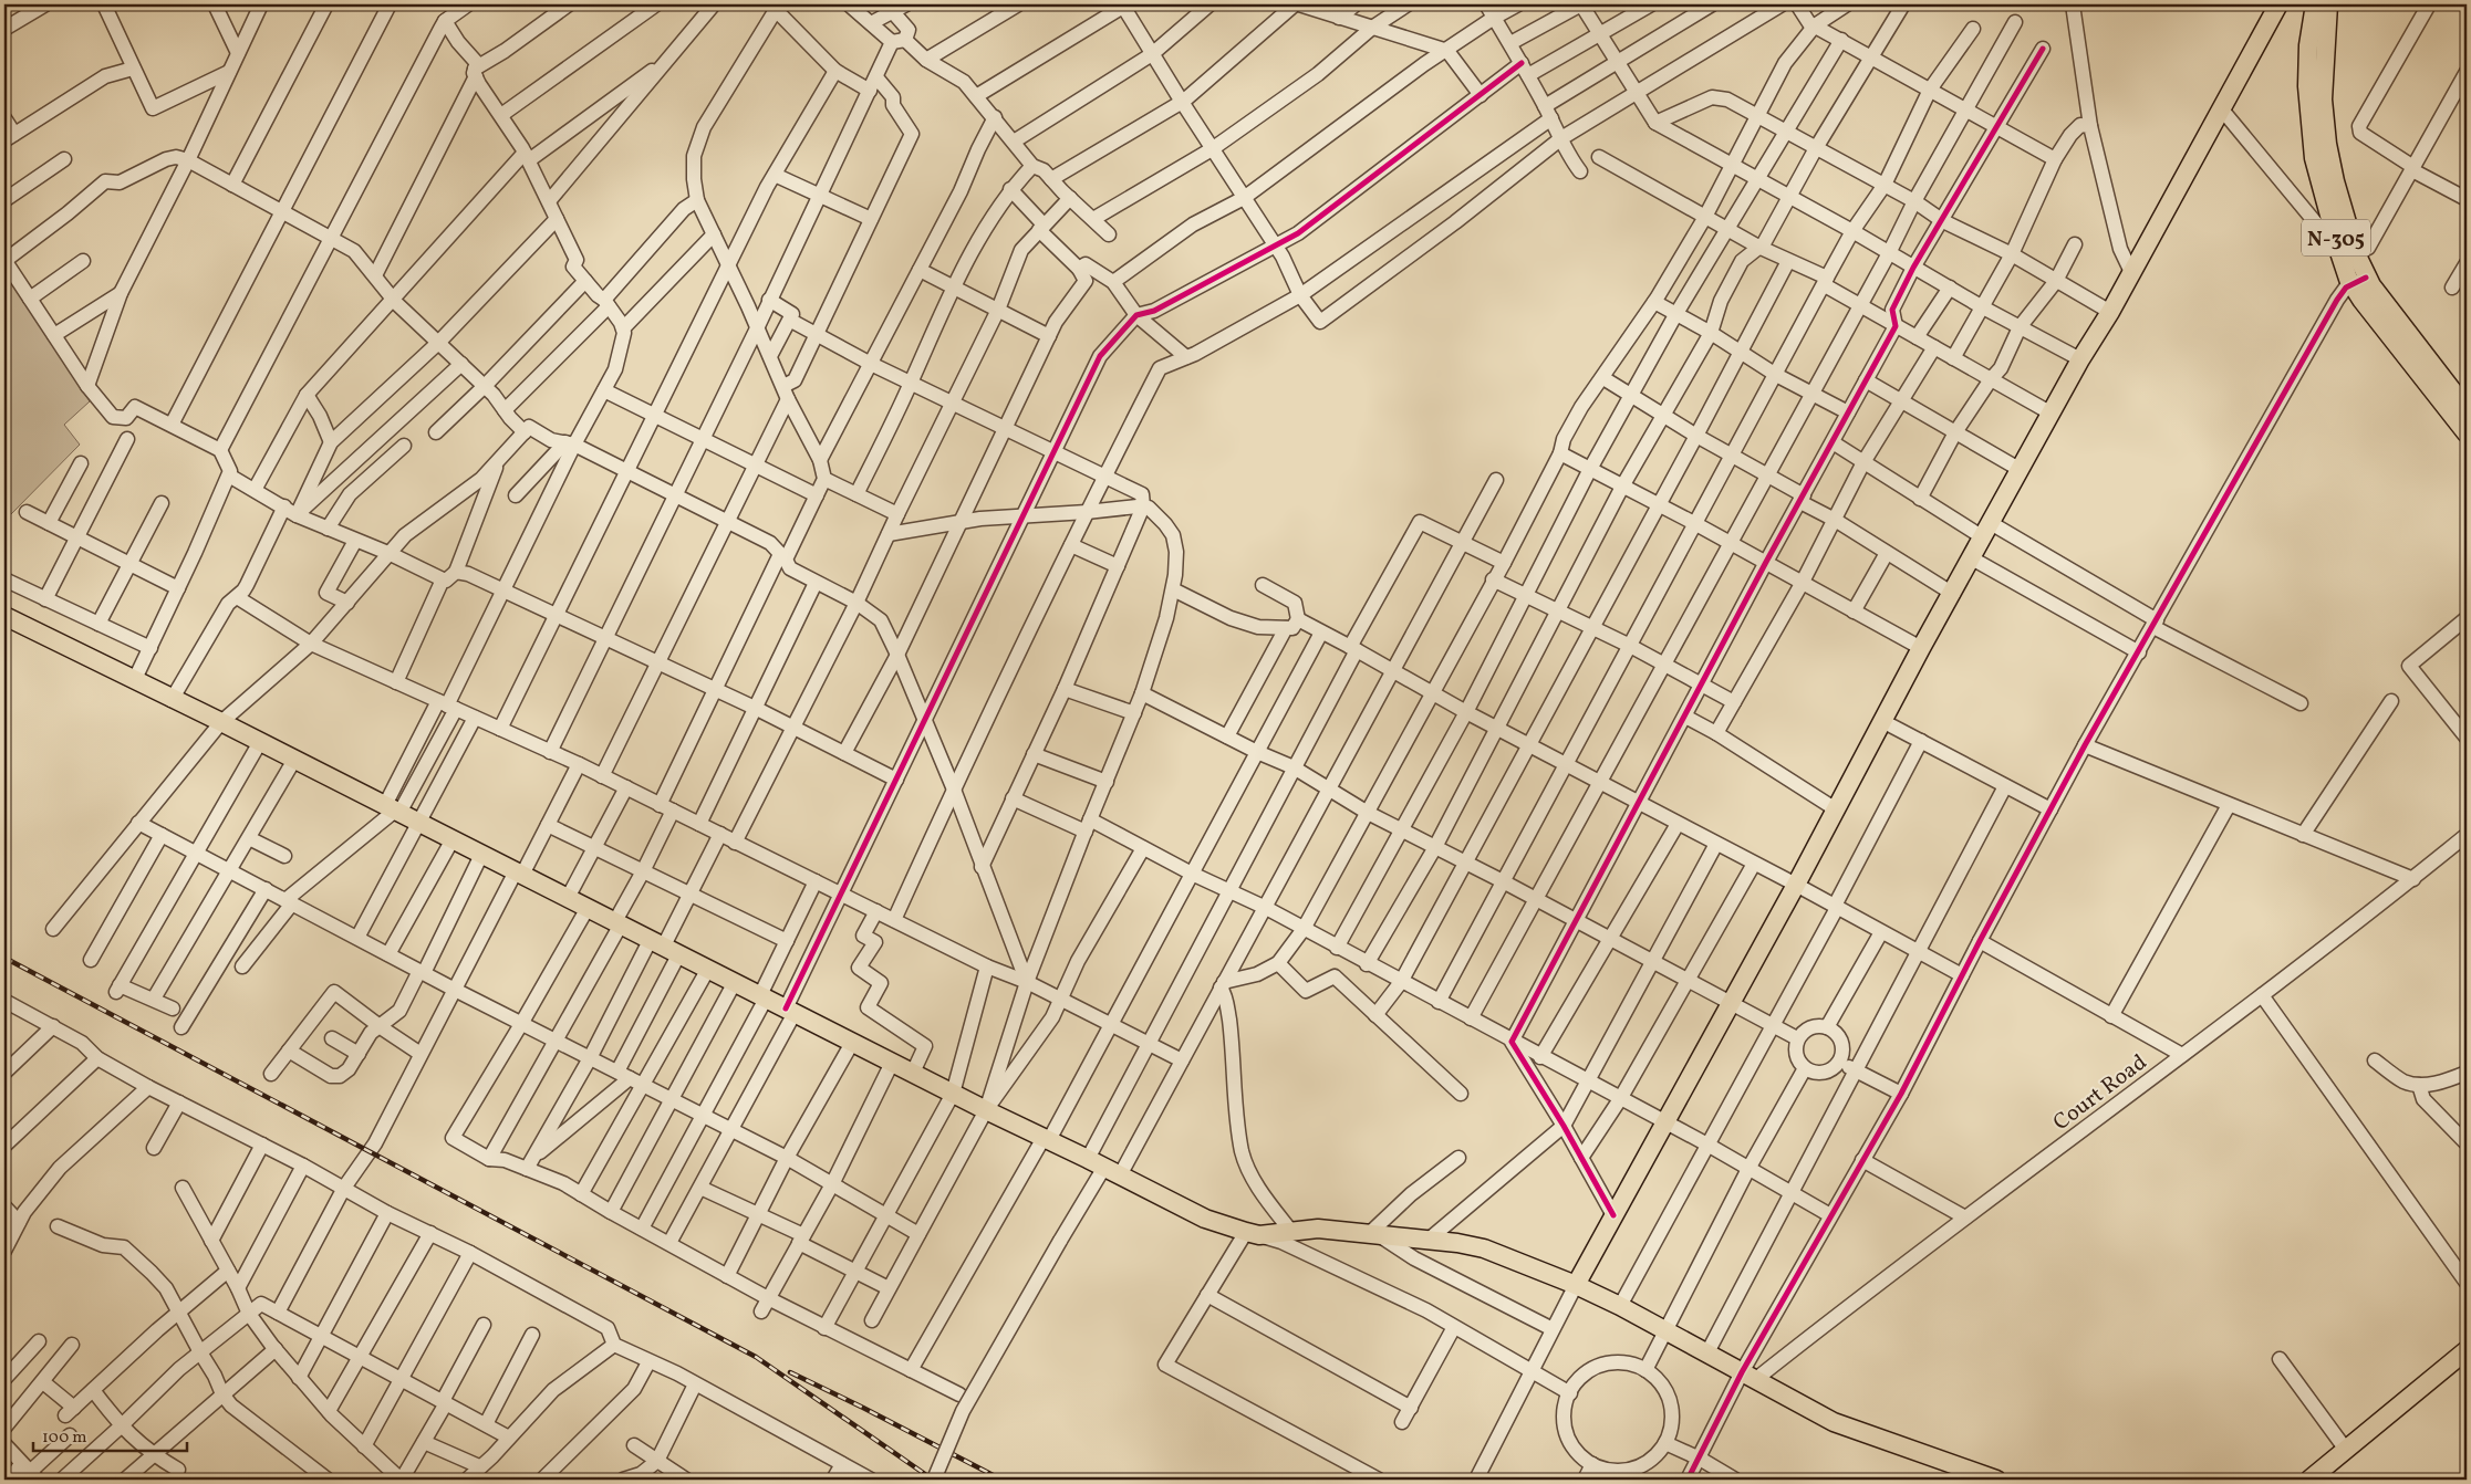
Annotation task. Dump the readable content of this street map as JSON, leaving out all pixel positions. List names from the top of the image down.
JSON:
{
  "streets": {
    "main road": ["N-305"],
    "street": ["Court Road"]
  },
  "scale_bar": "100 m"
}
